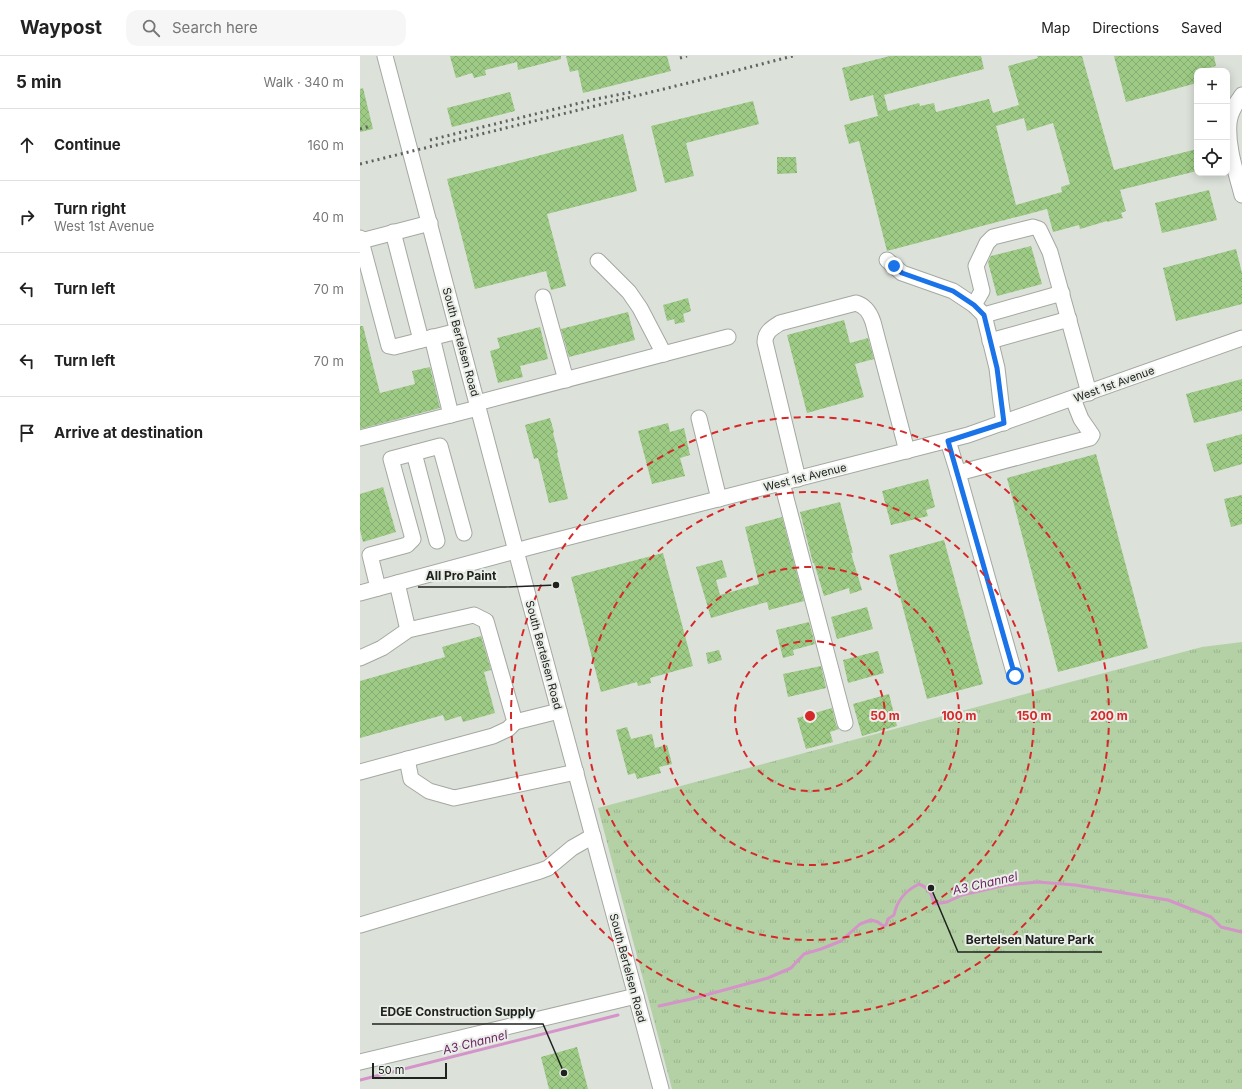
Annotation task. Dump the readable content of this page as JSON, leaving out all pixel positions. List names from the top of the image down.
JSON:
{
  "streets": {
    "street": ["South Bertelsen Road", "West 1st Avenue"]
  },
  "crossings": [
    ["South Bertelsen Road", "West 1st Avenue"]
  ],
  "water": ["A3 Channel"],
  "places": ["All Pro Paint", "Bertelsen Nature Park", "EDGE Construction Supply"],
  "scale_bar": "50 m",
  "page": {
    "header": "Waypost",
    "search": "Search here",
    "nav": ["Map", "Directions", "Saved"],
    "heading": ["5 min", "Walk · 340 m"],
    "map_buttons": ["+", "−"],
    "list": [
      ["Continue", "160 m"],
      ["Turn right", "West 1st Avenue", "40 m"],
      ["Turn left", "70 m"],
      ["Turn left", "70 m"],
      "Arrive at destination"
    ],
    "scale": "50 m"
  },
  "rings": [
    "50 m",
    "100 m",
    "150 m",
    "200 m"
  ]
}
